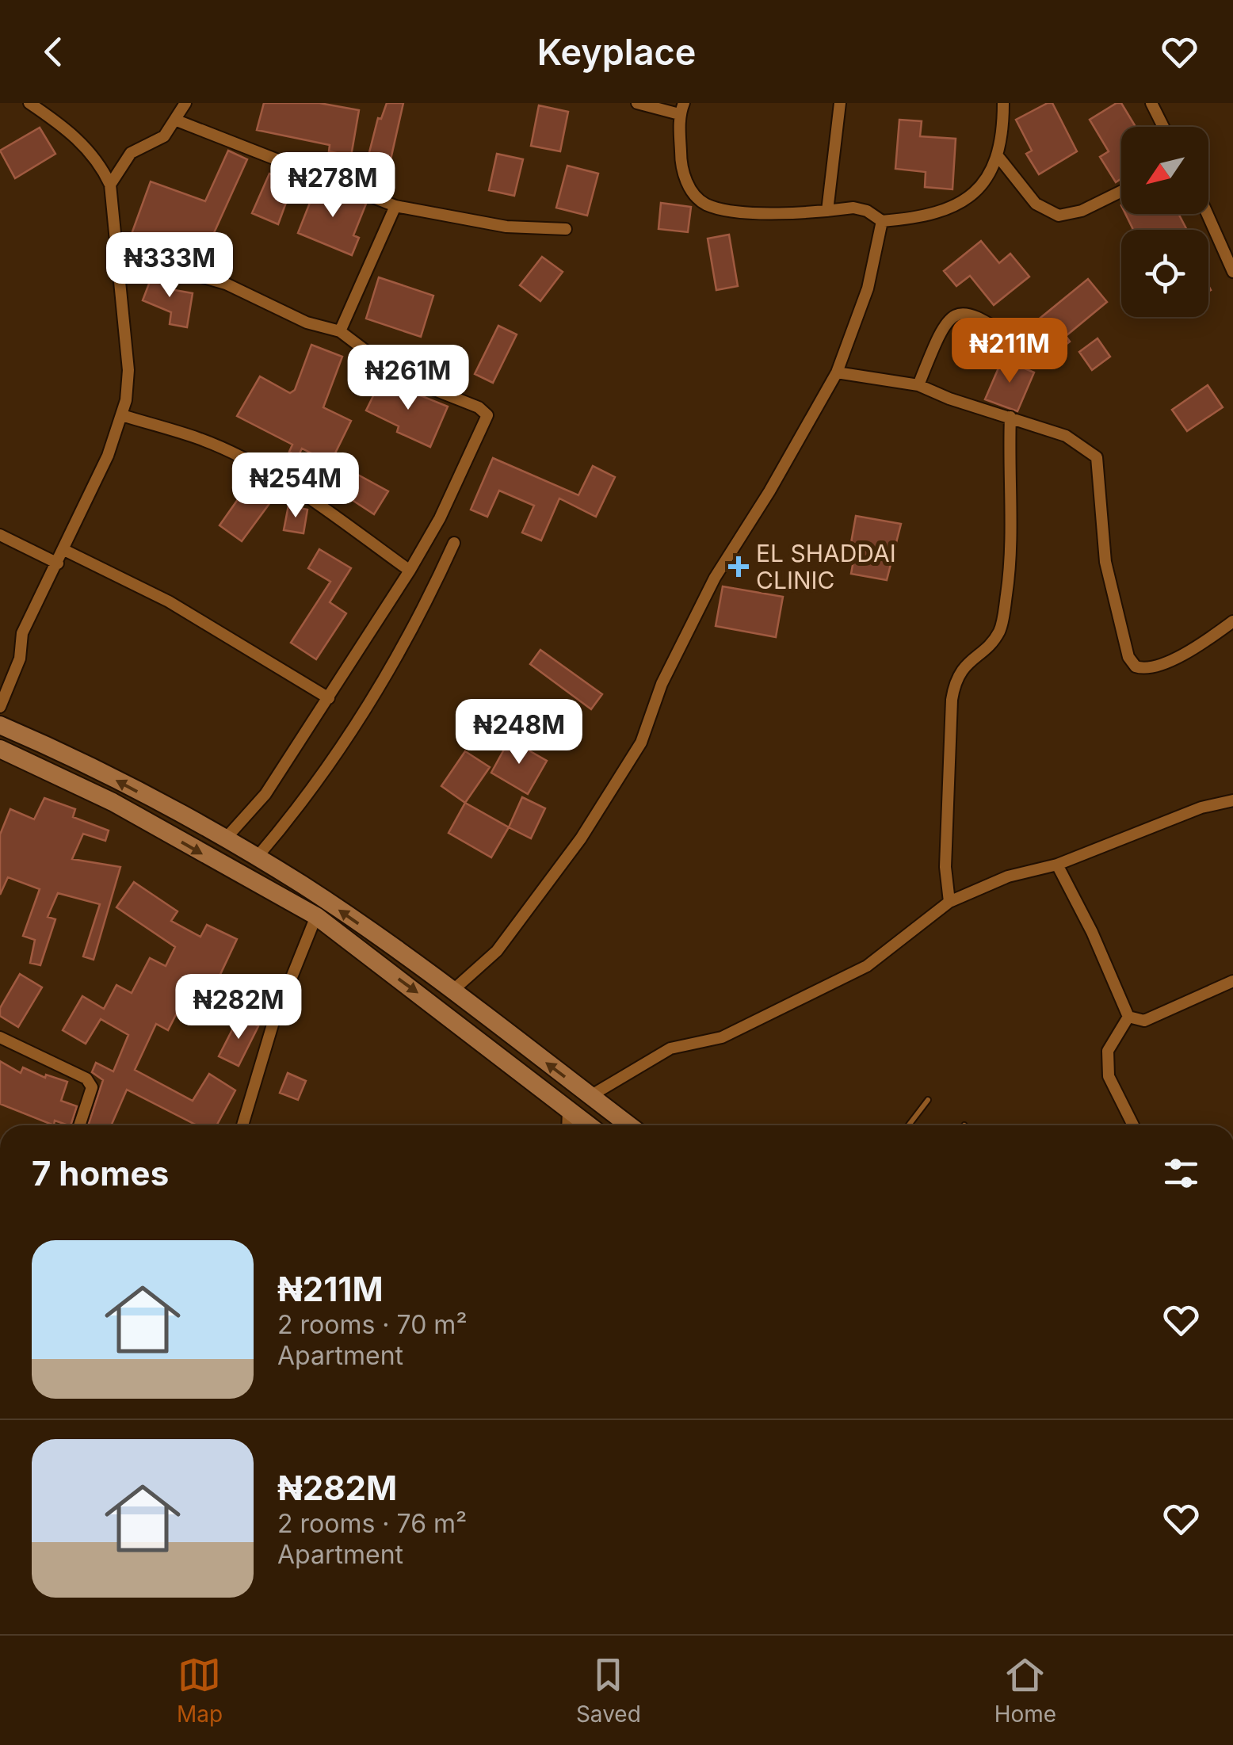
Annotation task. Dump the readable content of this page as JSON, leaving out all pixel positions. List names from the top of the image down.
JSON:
{
  "places": {
    "health": ["EL SHADDAI CLINIC"]
  },
  "north": "bottom left",
  "page": {
    "header": "Keyplace",
    "price": [
      "₦278M",
      "₦333M",
      "₦211M",
      "₦261M",
      "₦254M",
      "₦248M",
      "₦282M"
    ],
    "heading": "7 homes",
    "list": [
      {
        "name": "₦211M",
        "note": "2 rooms · 70 m² · Apartment"
      },
      {
        "name": "₦282M",
        "note": "2 rooms · 76 m² · Apartment"
      }
    ],
    "tabs": ["Map", "Saved", "Home"]
  }
}
